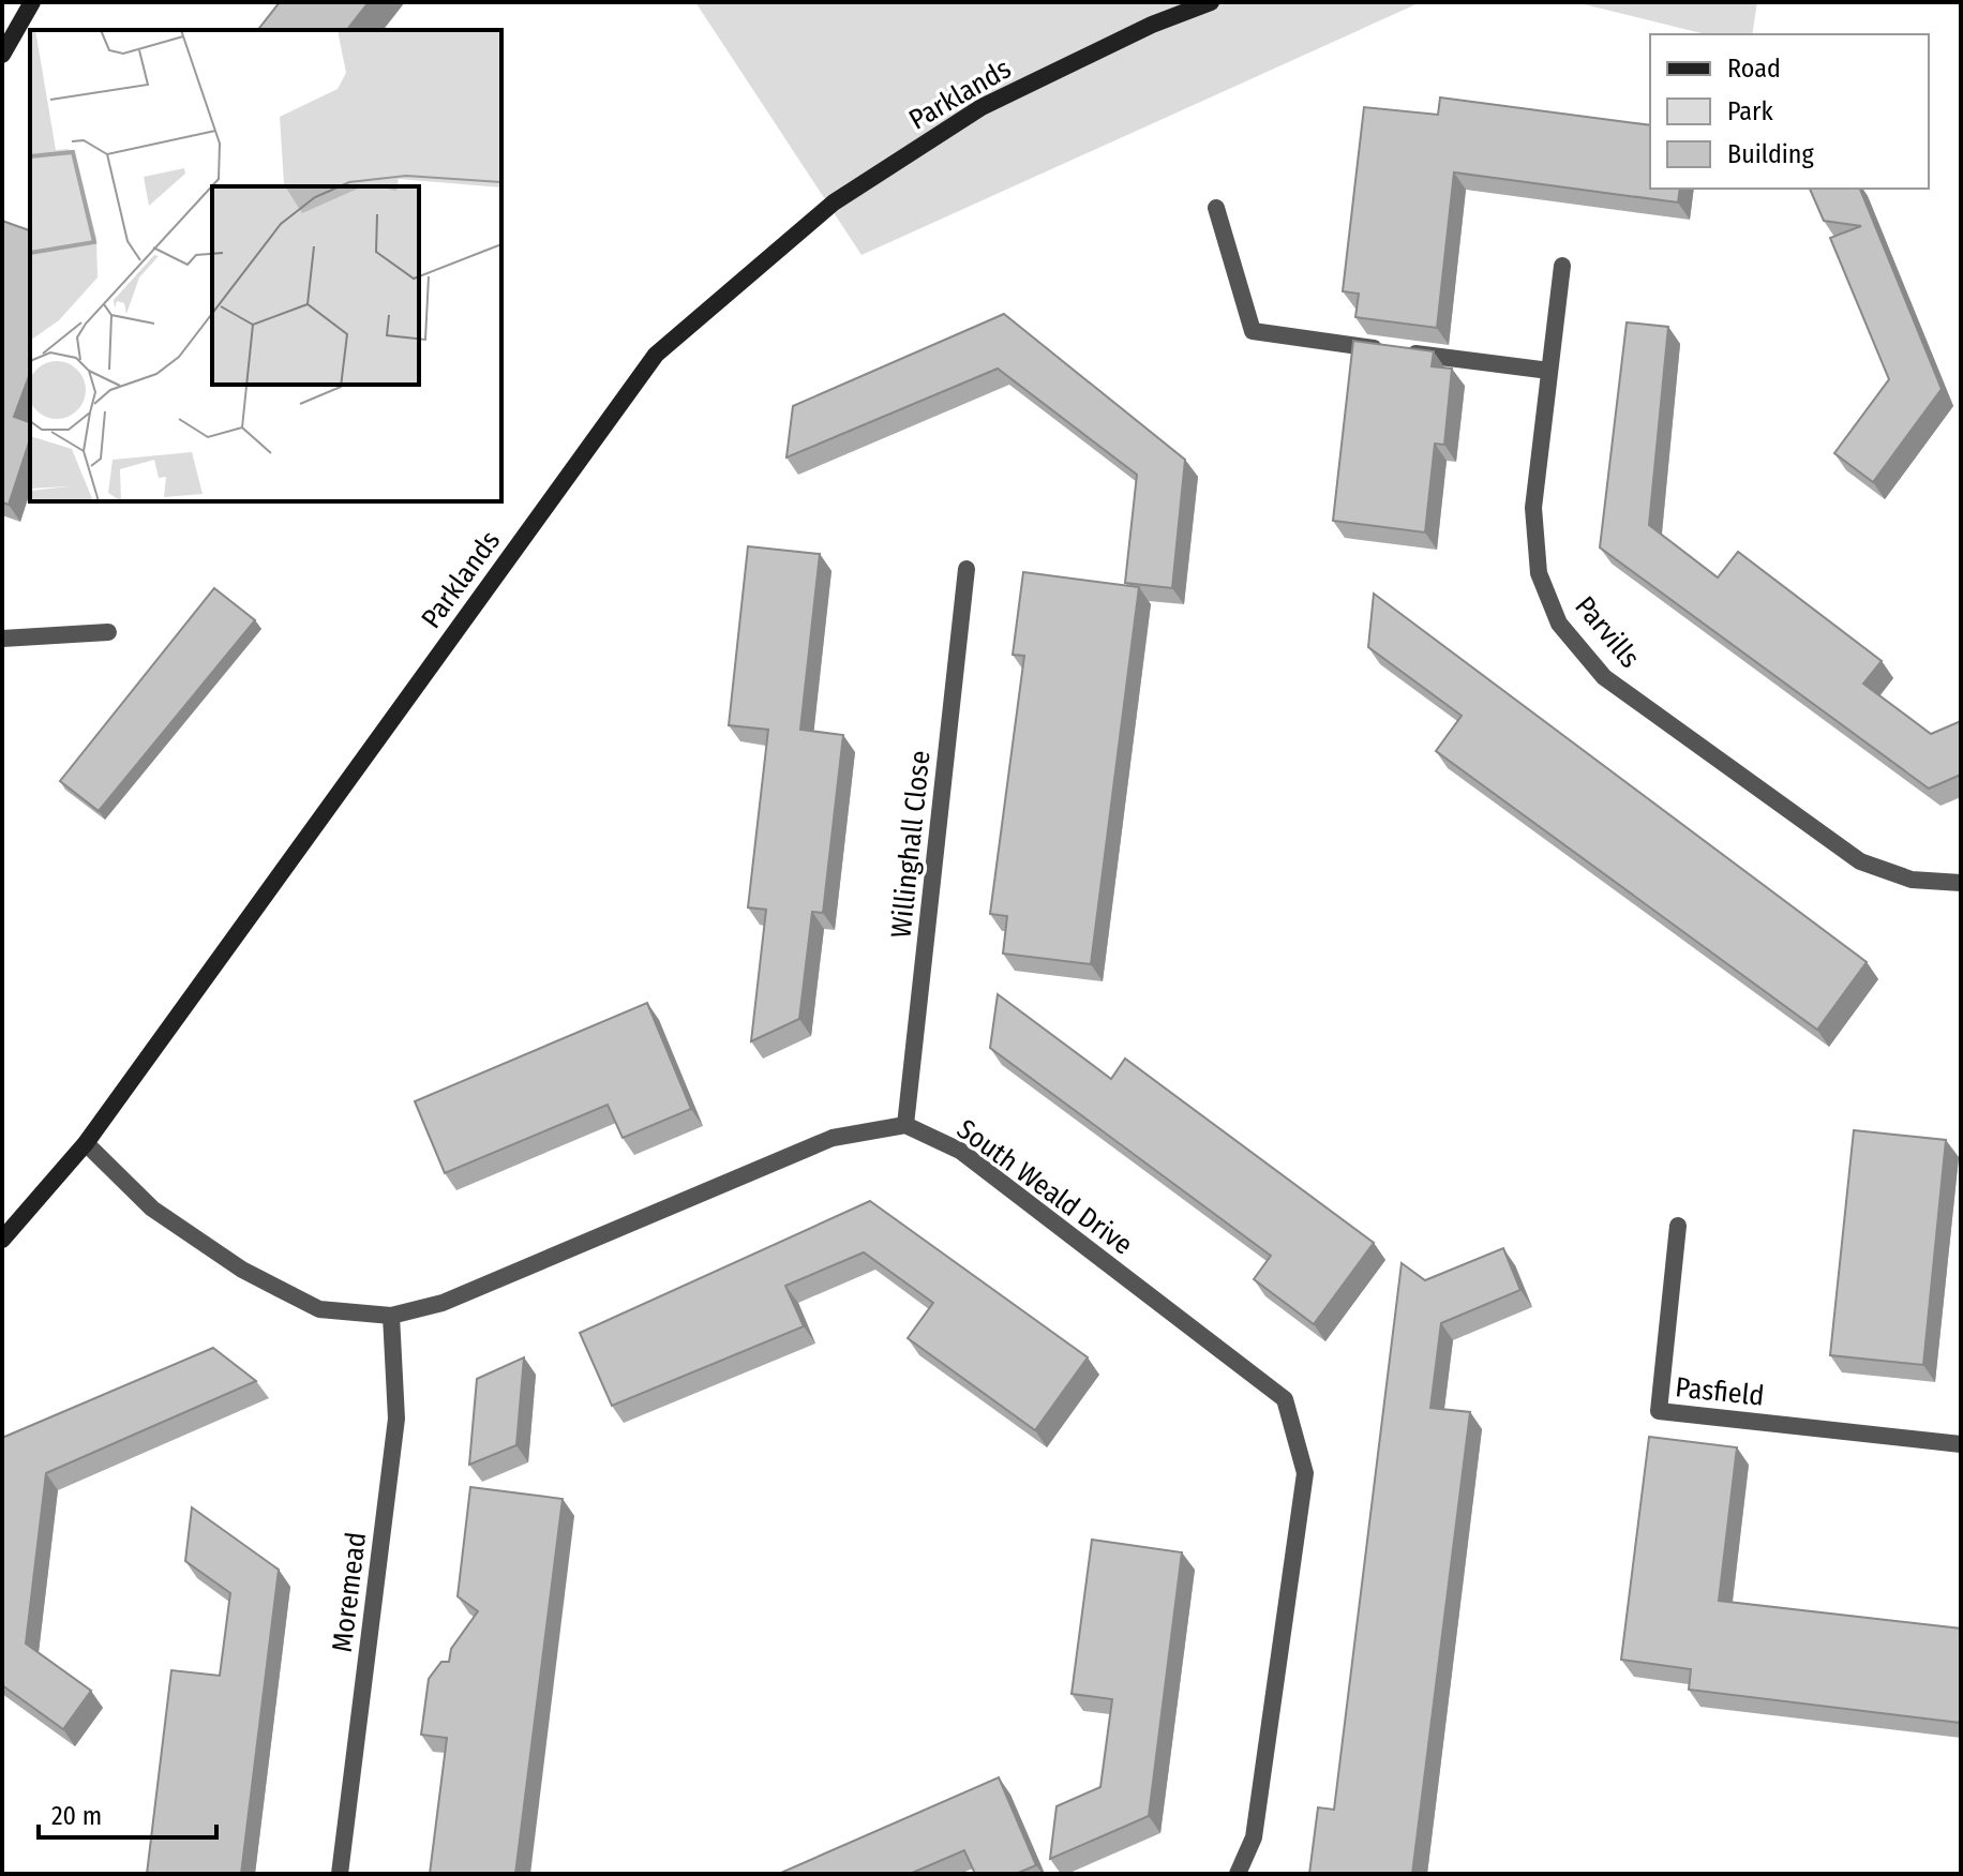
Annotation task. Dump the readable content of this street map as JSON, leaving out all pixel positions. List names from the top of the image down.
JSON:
{
  "streets": {
    "street": [
      "Parklands",
      "Parvills",
      "Willinghall Close",
      "South Weald Drive",
      "Pasfield",
      "Moremead"
    ]
  },
  "crossings": [
    ["Willinghall Close", "South Weald Drive"]
  ],
  "legend": ["Road", "Park", "Building"],
  "scale_bar": "20 m"
}
